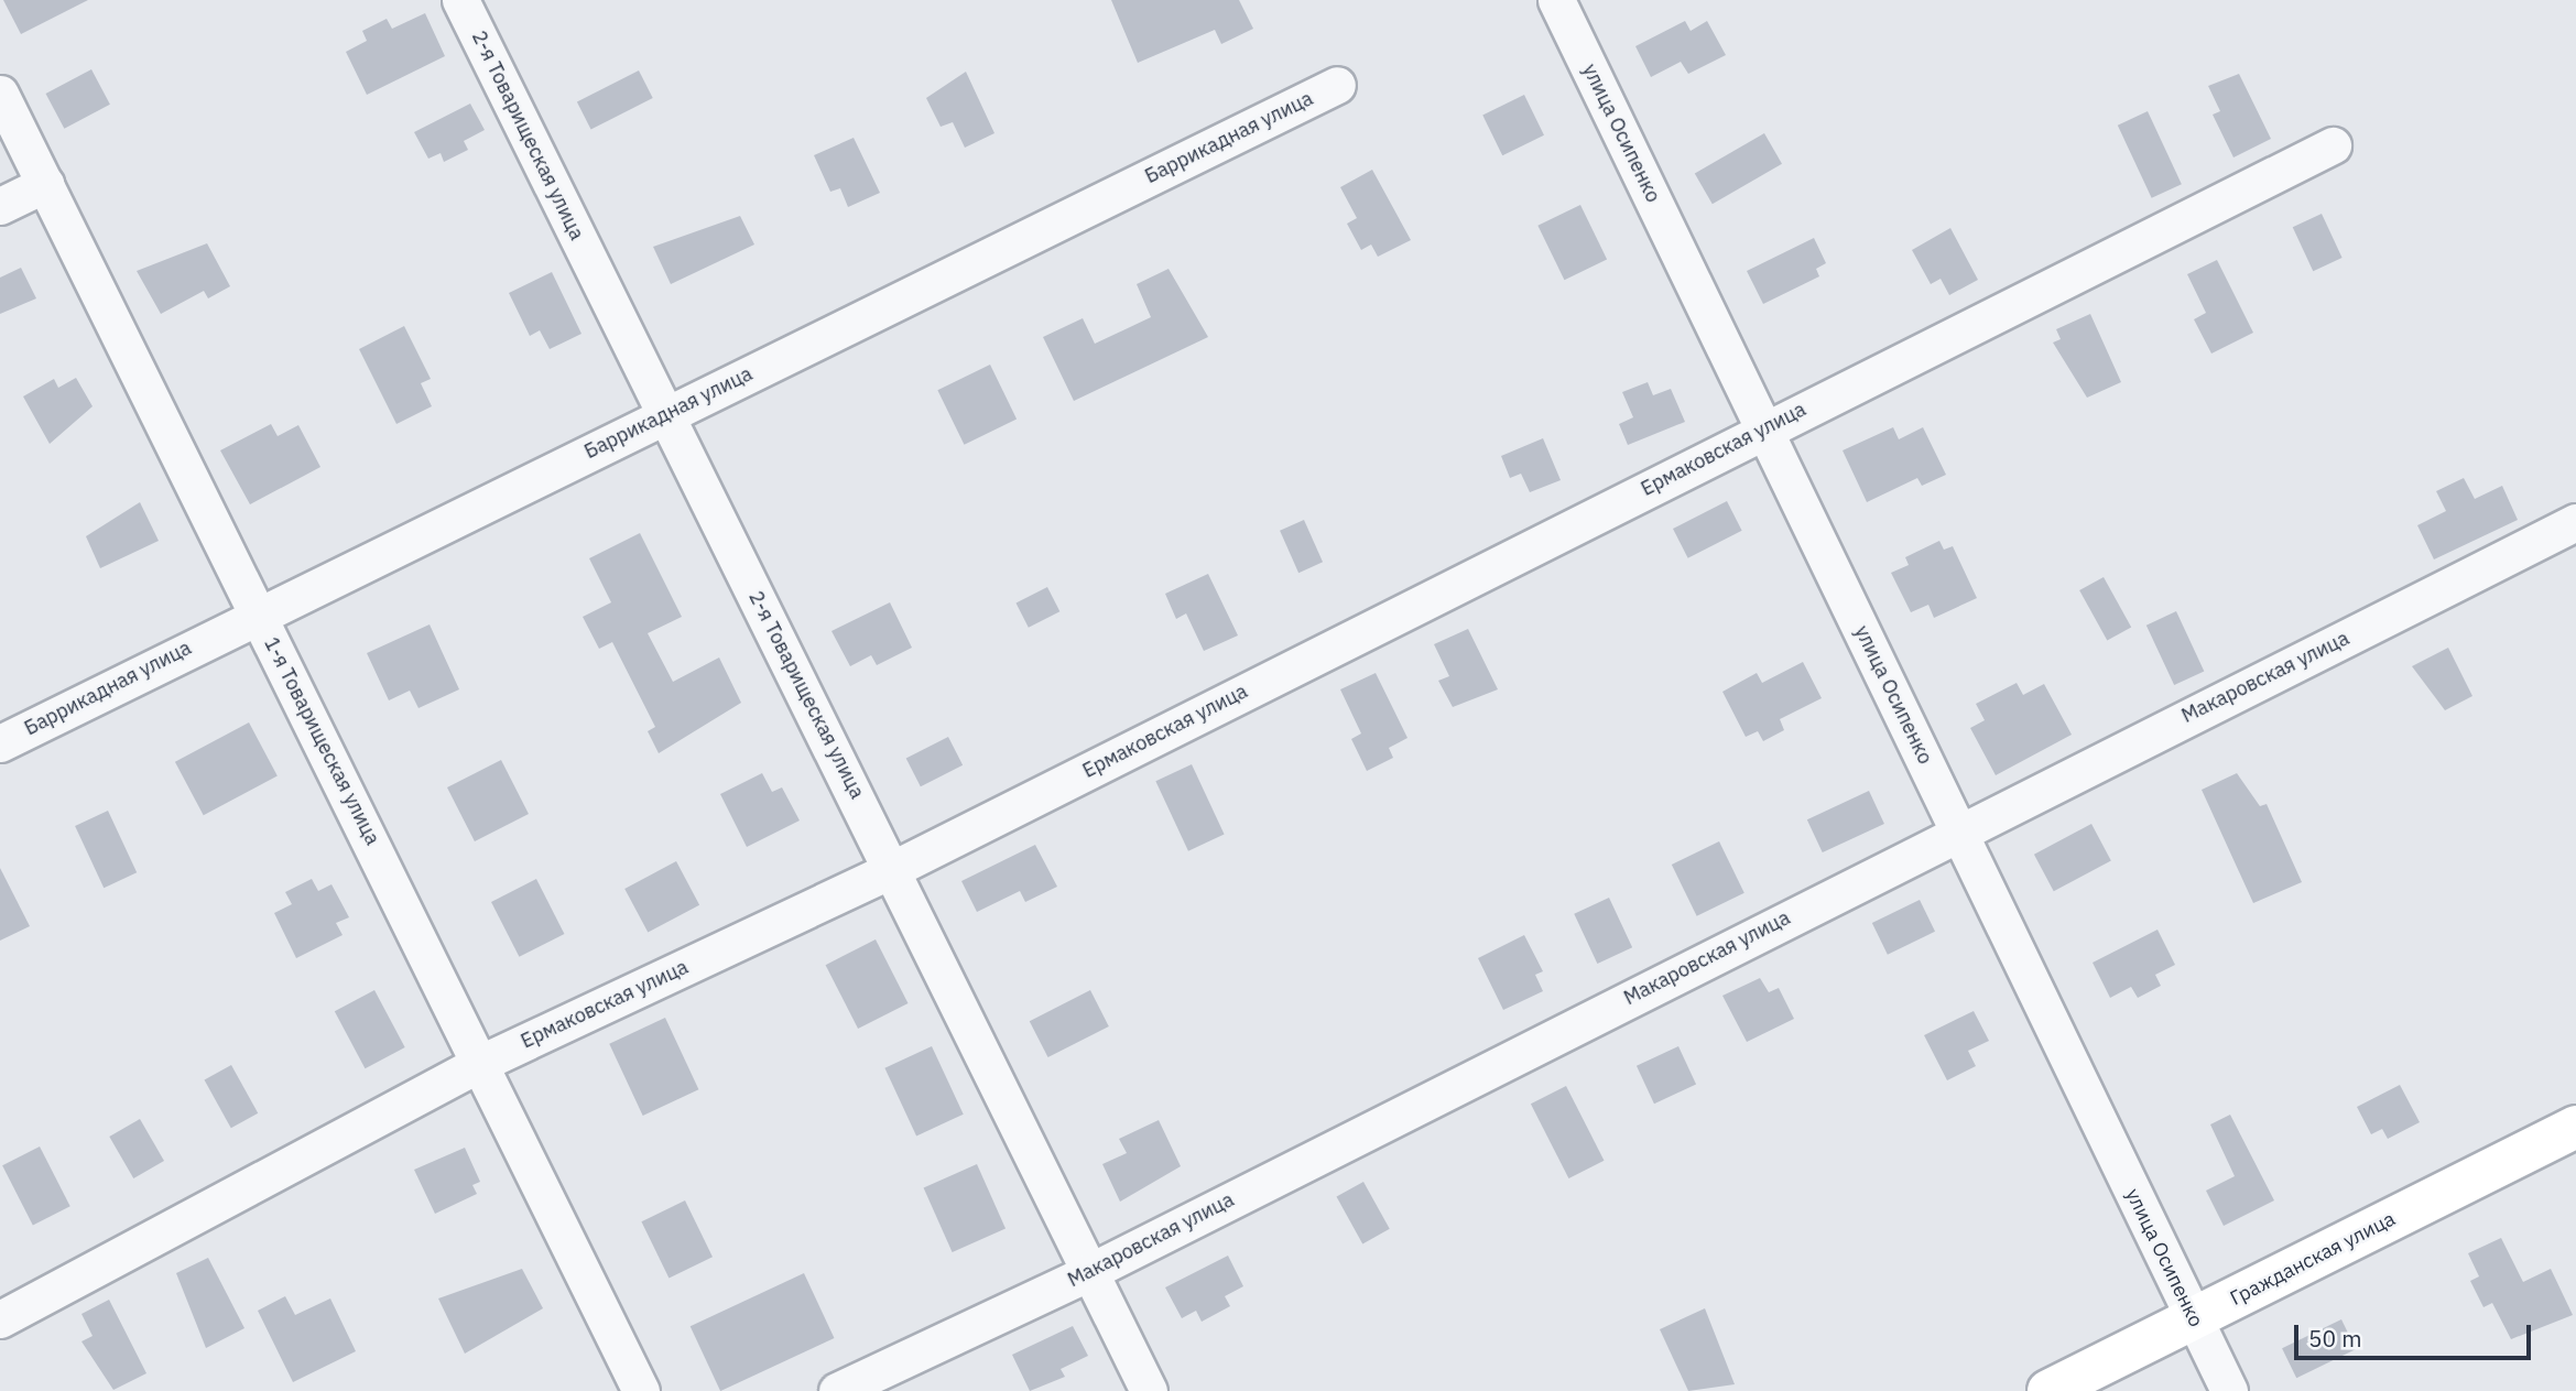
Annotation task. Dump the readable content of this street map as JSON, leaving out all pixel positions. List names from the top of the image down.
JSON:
{
  "streets": {
    "main road": ["Гражданская улица"],
    "street": [
      "улица Осипенко",
      "2-я Товарищеская улица",
      "Баррикадная улица",
      "Ермаковская улица",
      "Макаровская улица",
      "1-я Товарищеская улица"
    ]
  },
  "crossings": [
    ["улица Осипенко", "Ермаковская улица"],
    ["улица Осипенко", "Макаровская улица"],
    ["улица Осипенко", "Гражданская улица"],
    ["2-я Товарищеская улица", "Баррикадная улица"],
    ["2-я Товарищеская улица", "Ермаковская улица"],
    ["2-я Товарищеская улица", "Макаровская улица"],
    ["Баррикадная улица", "1-я Товарищеская улица"],
    ["Ермаковская улица", "1-я Товарищеская улица"]
  ],
  "scale_bar": "50 m"
}
